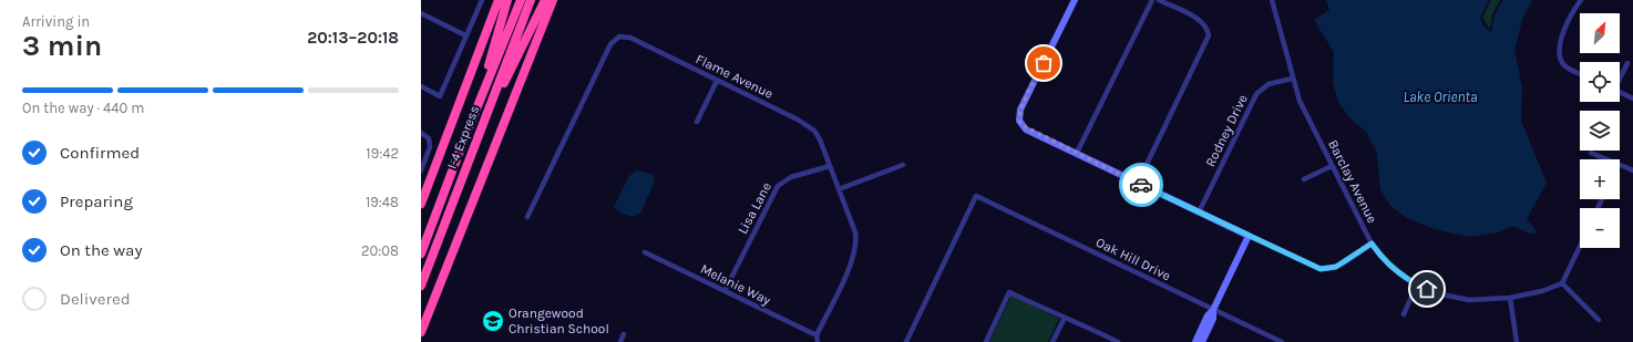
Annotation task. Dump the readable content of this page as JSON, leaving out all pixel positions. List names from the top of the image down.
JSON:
{
  "streets": {
    "highway": ["I-4 Express"],
    "street": [
      "Flame Avenue",
      "Rodney Drive",
      "Barclay Avenue",
      "Lisa Lane",
      "Oak Hill Drive",
      "Melanie Way"
    ]
  },
  "crossings": [
    ["Flame Avenue", "Lisa Lane"],
    ["Flame Avenue", "Melanie Way"],
    ["Rodney Drive", "Barclay Avenue"],
    ["Lisa Lane", "Melanie Way"]
  ],
  "water": ["Lake Orienta"],
  "places": {
    "school or university": ["Orangewood Christian School"]
  },
  "north": "top right",
  "page": {
    "heading": ["3 min", "Arriving in", "20:13–20:18"],
    "map_buttons": ["+", "−"],
    "bar": "On the way · 440 m",
    "list": [
      ["Confirmed", "19:42"],
      ["Preparing", "19:48"],
      ["On the way", "20:08"],
      "Delivered"
    ]
  }
}
